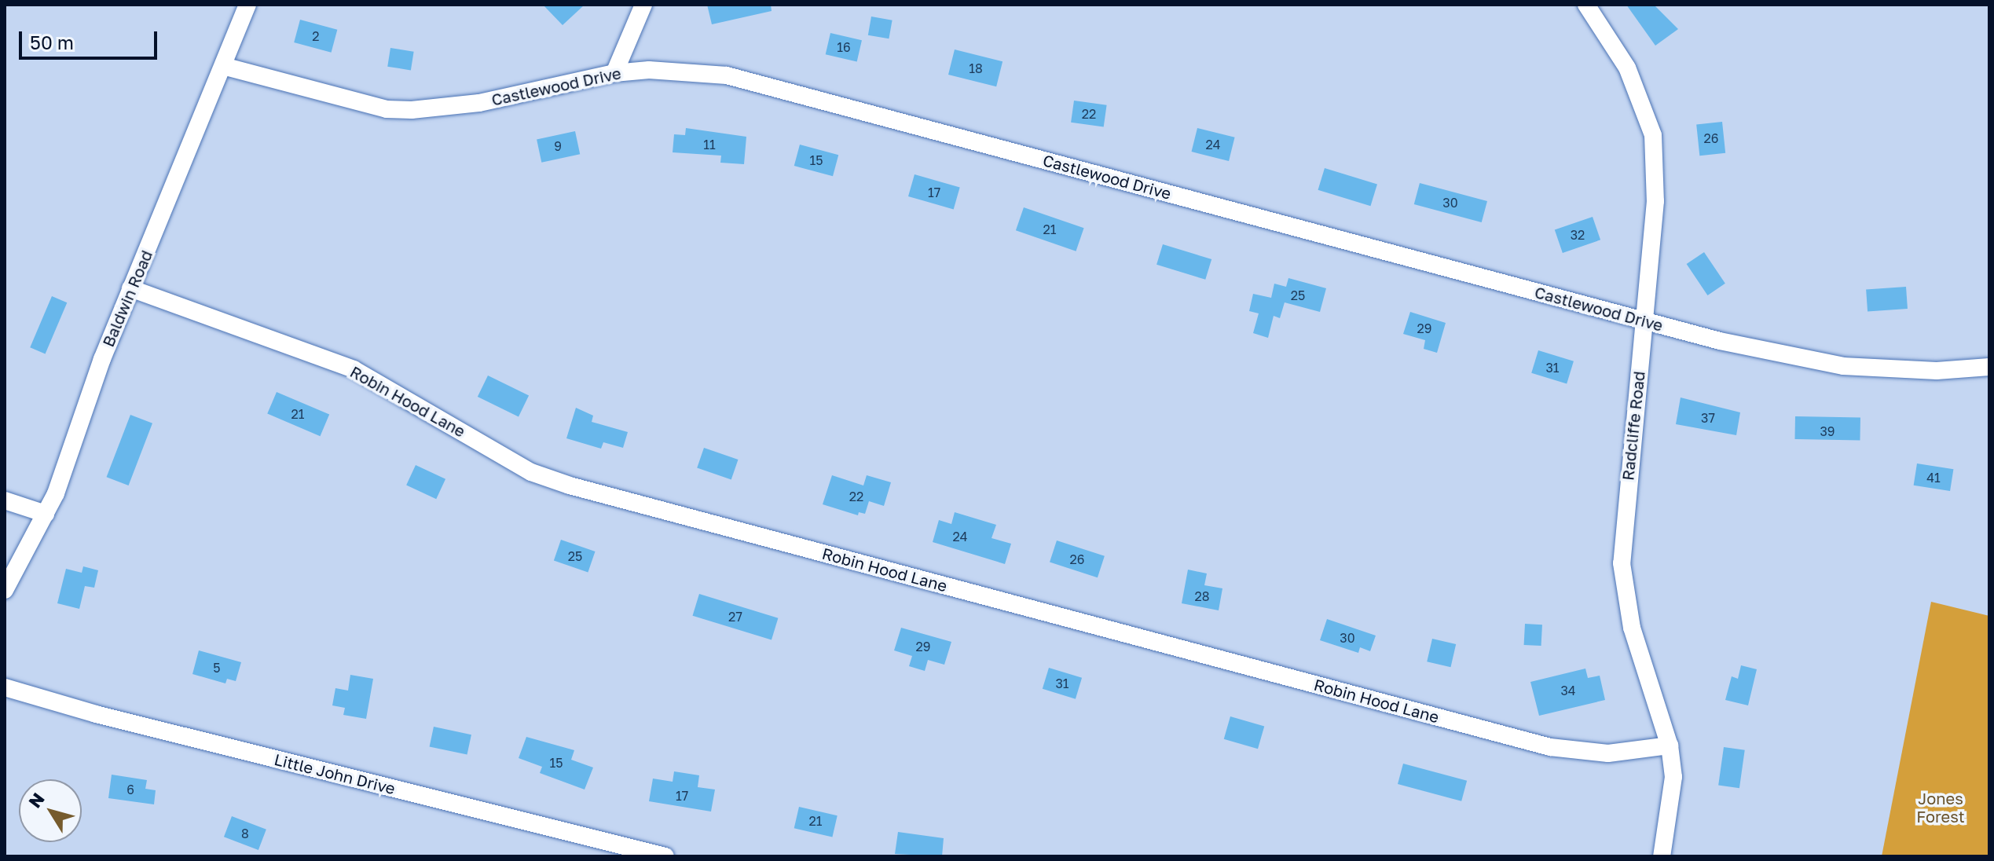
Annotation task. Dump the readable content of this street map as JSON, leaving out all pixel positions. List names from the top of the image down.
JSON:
{
  "streets": {
    "street": [
      "Castlewood Drive",
      "Baldwin Road",
      "Robin Hood Lane",
      "Radcliffe Road",
      "Little John Drive"
    ]
  },
  "crossings": [
    ["Castlewood Drive", "Baldwin Road"],
    ["Castlewood Drive", "Radcliffe Road"],
    ["Baldwin Road", "Robin Hood Lane"],
    ["Robin Hood Lane", "Radcliffe Road"]
  ],
  "parks": ["Jones Forest"],
  "house_numbers": [
    "2",
    "16",
    "18",
    "22",
    "26",
    "11",
    "24",
    "9",
    "15",
    "17",
    "30",
    "21",
    "32",
    "25",
    "29",
    "31",
    "21",
    "37",
    "39",
    "41",
    "22",
    "24",
    "25",
    "26",
    "28",
    "27",
    "30",
    "29",
    "5",
    "31",
    "34",
    "15",
    "6",
    "17",
    "21",
    "8"
  ],
  "scale_bar": "50 m",
  "north": "top left"
}
